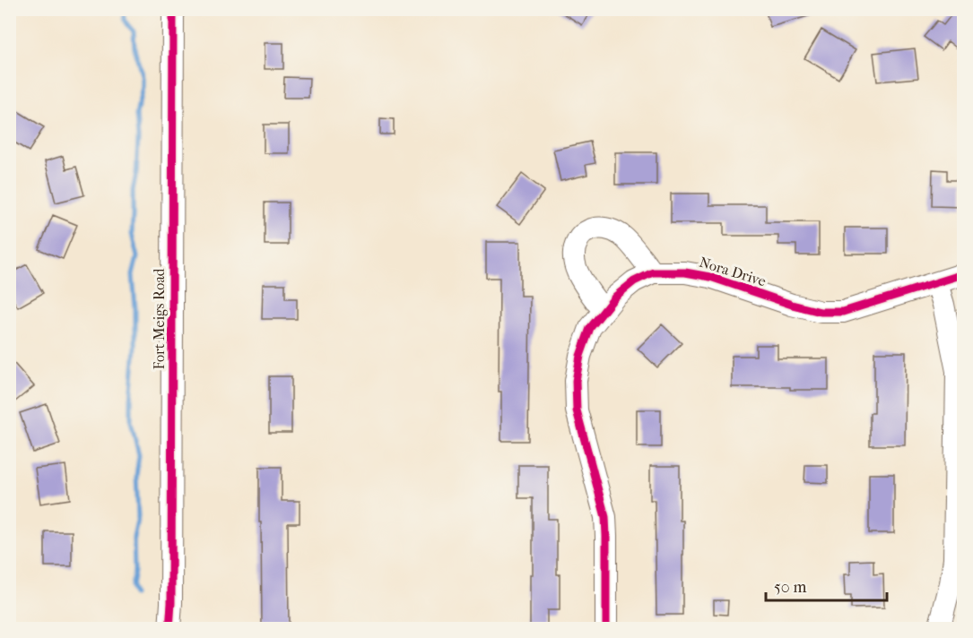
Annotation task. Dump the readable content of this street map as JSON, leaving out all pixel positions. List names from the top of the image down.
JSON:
{
  "streets": {
    "street": ["Nora Drive", "Fort Meigs Road"]
  },
  "scale_bar": "50 m"
}
